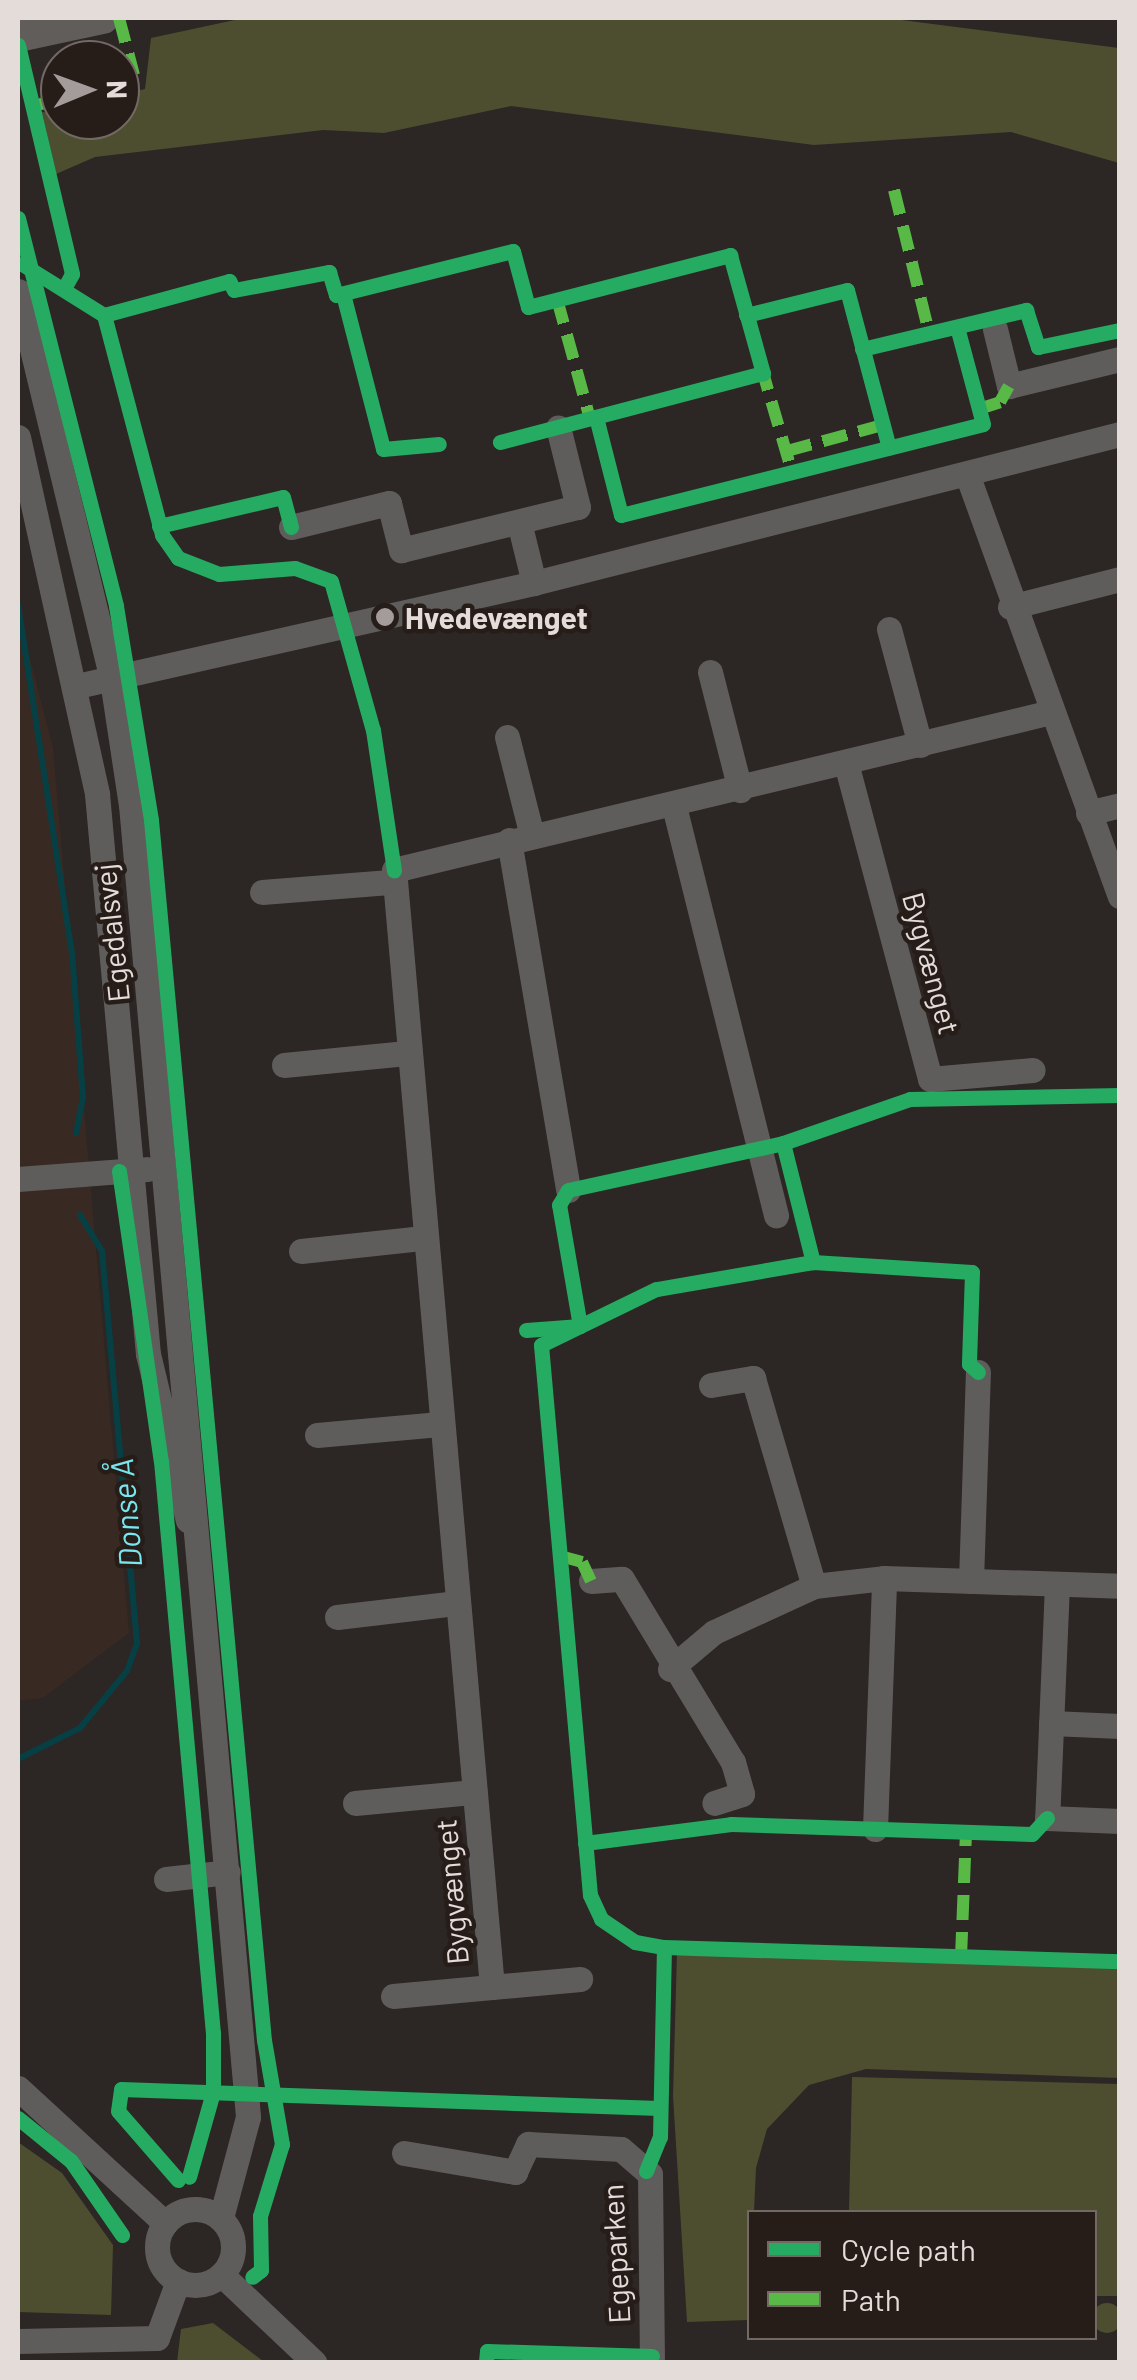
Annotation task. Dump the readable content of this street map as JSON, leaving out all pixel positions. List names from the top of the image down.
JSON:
{
  "streets": {
    "street": ["Egedalsvej", "Bygvænget", "Egeparken"]
  },
  "water": ["Donse Å"],
  "places": ["Hvedevænget"],
  "legend": ["Cycle path", "Path"],
  "north": "right"
}
